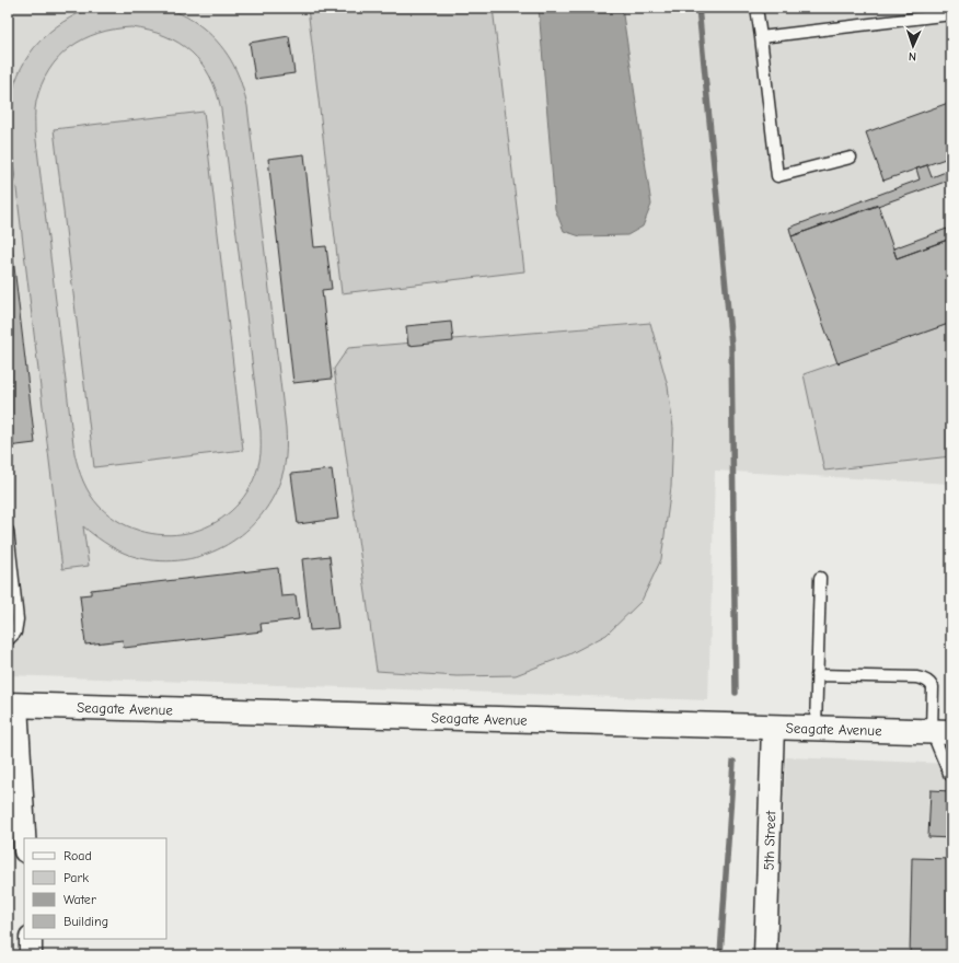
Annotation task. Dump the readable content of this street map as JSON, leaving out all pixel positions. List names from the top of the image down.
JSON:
{
  "streets": {
    "street": ["Seagate Avenue", "5th Street"]
  },
  "crossings": [
    ["Seagate Avenue", "5th Street"]
  ],
  "legend": [
    "Road",
    "Park",
    "Water",
    "Building"
  ],
  "north": "bottom"
}
